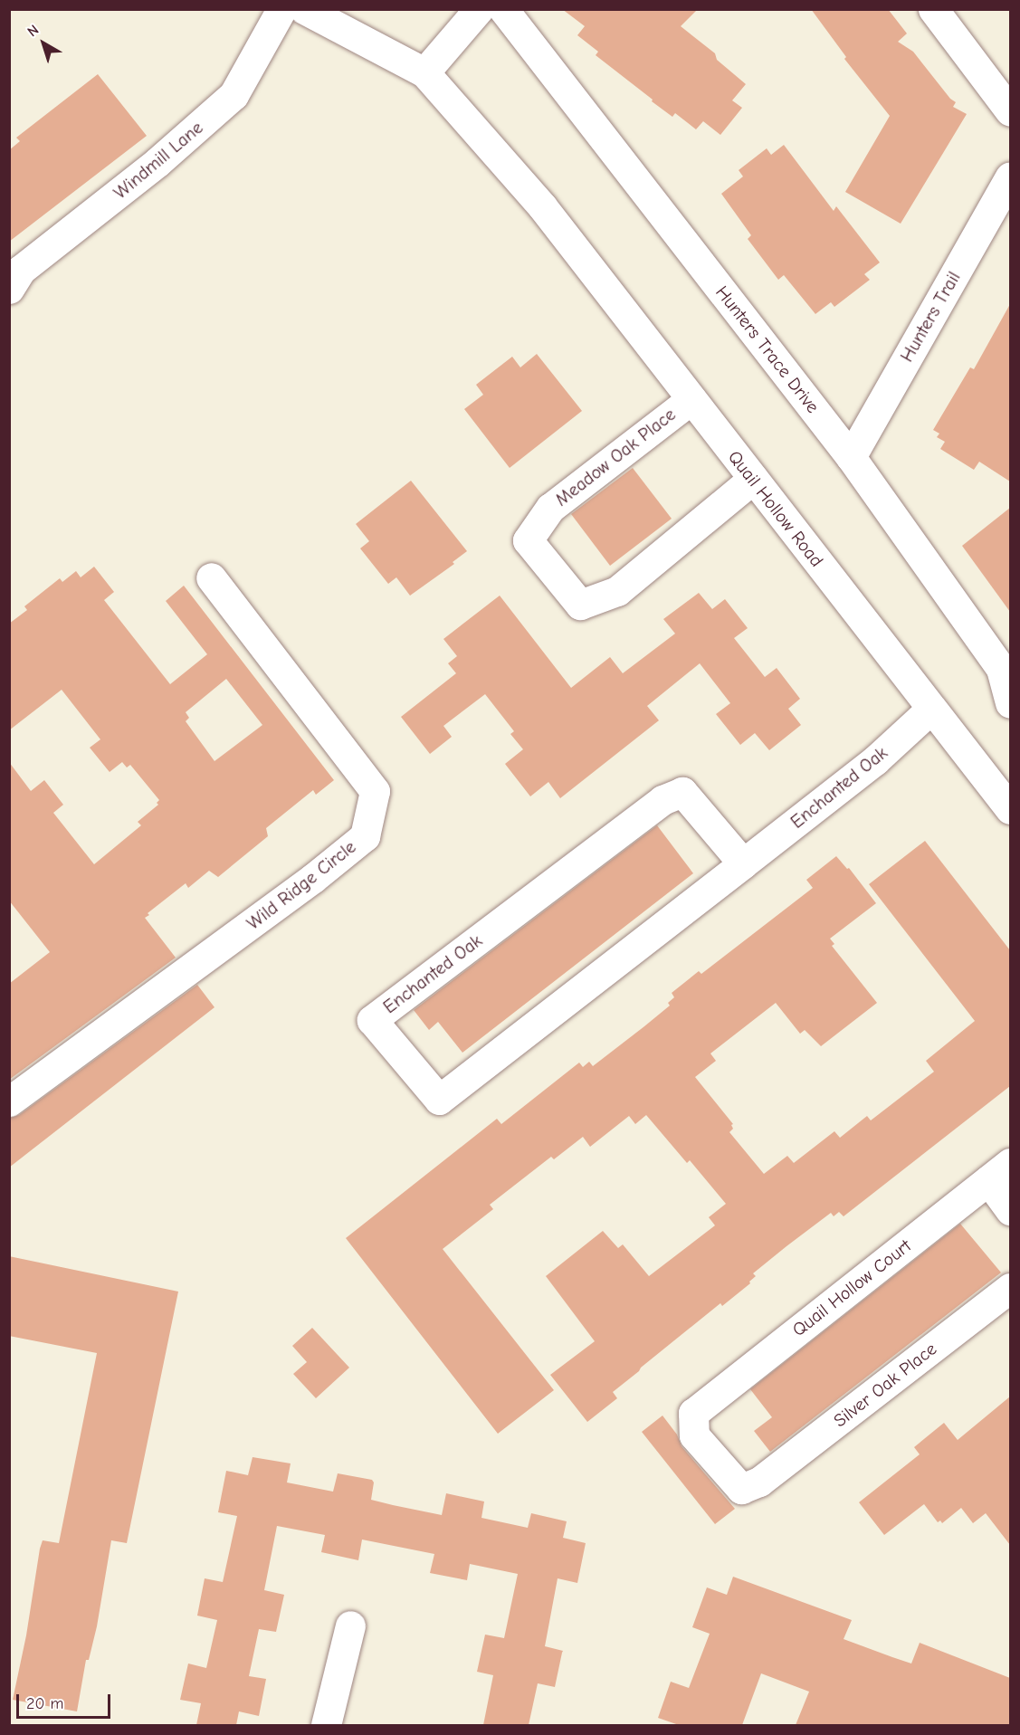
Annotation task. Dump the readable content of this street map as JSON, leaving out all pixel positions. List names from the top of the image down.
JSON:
{
  "streets": {
    "street": [
      "Windmill Lane",
      "Hunters Trail",
      "Hunters Trace Drive",
      "Meadow Oak Place",
      "Quail Hollow Road",
      "Enchanted Oak",
      "Wild Ridge Circle",
      "Quail Hollow Court",
      "Silver Oak Place"
    ]
  },
  "crossings": [
    ["Hunters Trail", "Hunters Trace Drive"],
    ["Meadow Oak Place", "Quail Hollow Road"],
    ["Quail Hollow Road", "Enchanted Oak"],
    ["Quail Hollow Court", "Silver Oak Place"]
  ],
  "scale_bar": "20 m",
  "north": "top left"
}
